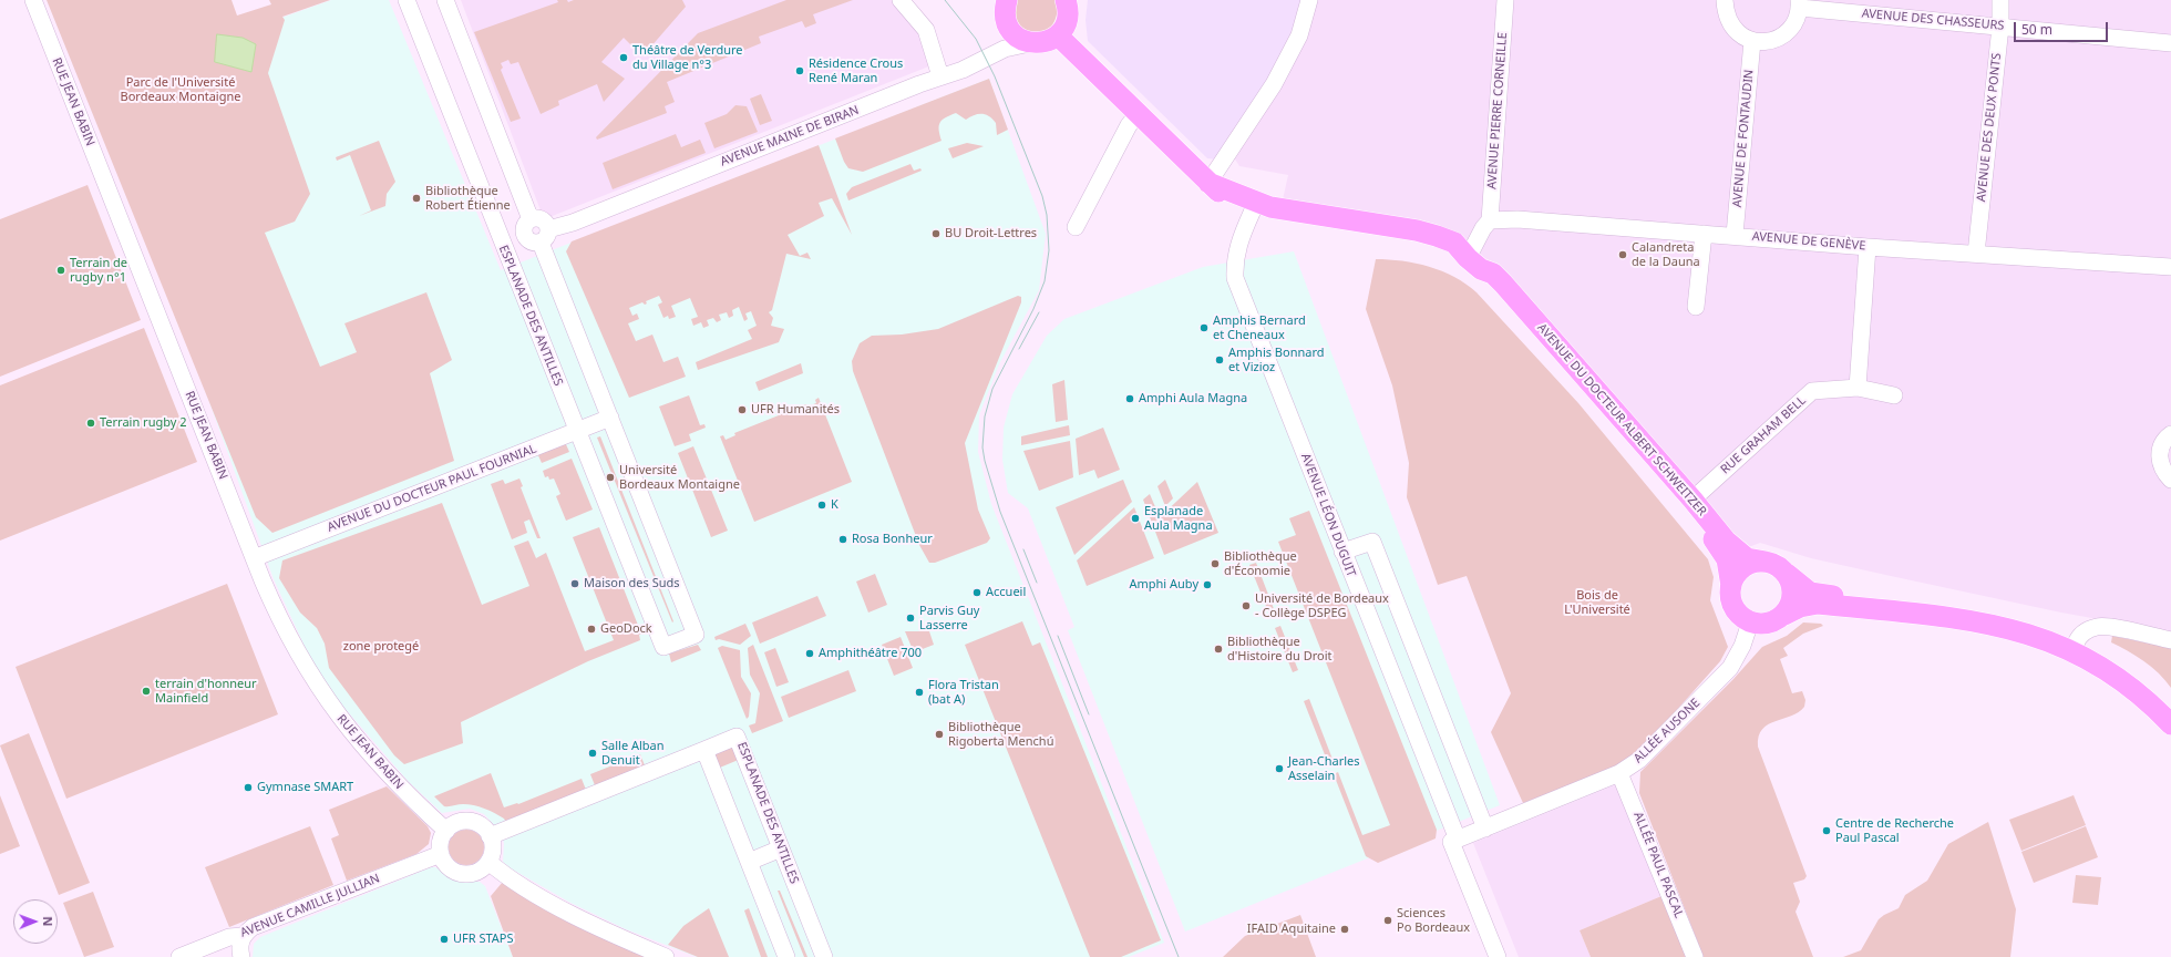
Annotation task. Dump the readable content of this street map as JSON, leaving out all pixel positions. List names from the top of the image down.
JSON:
{
  "streets": {
    "main road": ["AVENUE DU DOCTEUR ALBERT SCHWEITZER"],
    "street": [
      "AVENUE DES CHASSEURS",
      "RUE JEAN BABIN",
      "AVENUE PIERRE CORNEILLE",
      "AVENUE DES DEUX PONTS",
      "AVENUE MAINE DE BIRAN",
      "AVENUE DE FONTAUDIN",
      "AVENUE DE GENÈVE",
      "ESPLANADE DES ANTILLES",
      "RUE GRAHAM BELL",
      "AVENUE DU DOCTEUR PAUL FOURNIAL",
      "AVENUE LÉON DUGUIT",
      "ALLÉE AUSONE",
      "ALLÉE PAUL PASCAL",
      "AVENUE CAMILLE JULLIAN"
    ]
  },
  "crossings": [
    ["AVENUE DES CHASSEURS", "AVENUE DES DEUX PONTS"],
    ["RUE JEAN BABIN", "AVENUE DU DOCTEUR PAUL FOURNIAL"],
    ["RUE JEAN BABIN", "AVENUE CAMILLE JULLIAN"],
    ["AVENUE PIERRE CORNEILLE", "AVENUE DE GENÈVE"],
    ["AVENUE DES DEUX PONTS", "AVENUE DE GENÈVE"],
    ["AVENUE MAINE DE BIRAN", "ESPLANADE DES ANTILLES"],
    ["AVENUE DE FONTAUDIN", "AVENUE DE GENÈVE"],
    ["ESPLANADE DES ANTILLES", "AVENUE DU DOCTEUR PAUL FOURNIAL"],
    ["AVENUE DU DOCTEUR ALBERT SCHWEITZER", "RUE GRAHAM BELL"],
    ["AVENUE DU DOCTEUR ALBERT SCHWEITZER", "AVENUE LÉON DUGUIT"],
    ["AVENUE DU DOCTEUR ALBERT SCHWEITZER", "ALLÉE AUSONE"],
    ["AVENUE LÉON DUGUIT", "ALLÉE AUSONE"],
    ["ALLÉE AUSONE", "ALLÉE PAUL PASCAL"]
  ],
  "parks": ["Parc de l'Université Bordeaux Montaigne", "Bois de L'Université", "zone protegé"],
  "places": [
    "Théâtre de Verdure du Village n°3",
    "Résidence Crous René Maran",
    "Bibliothèque Robert Étienne",
    "BU Droit-Lettres",
    "Calandreta de la Dauna",
    "Terrain de rugby n°1",
    "Amphis Bernard et Cheneaux",
    "Amphis Bonnard et Vizioz",
    "Amphi Aula Magna",
    "UFR Humanités",
    "Terrain rugby 2",
    "Université Bordeaux Montaigne",
    "K",
    "Esplanade Aula Magna",
    "Rosa Bonheur",
    "Bibliothèque d'Économie",
    "Maison des Suds",
    "Amphi Auby",
    "Accueil",
    "Université de Bordeaux - Collège DSPEG",
    "Parvis Guy Lasserre",
    "GeoDock",
    "Bibliothèque d'Histoire du Droit",
    "Amphithéâtre 700",
    "terrain d'honneur Mainfield",
    "Flora Tristan (bat A)",
    "Bibliothèque Rigoberta Menchú",
    "Salle Alban Denuit",
    "Jean-Charles Asselain",
    "Gymnase SMART",
    "Centre de Recherche Paul Pascal",
    "Sciences Po Bordeaux",
    "IFAID Aquitaine",
    "UFR STAPS"
  ],
  "scale_bar": "50 m",
  "north": "right"
}
